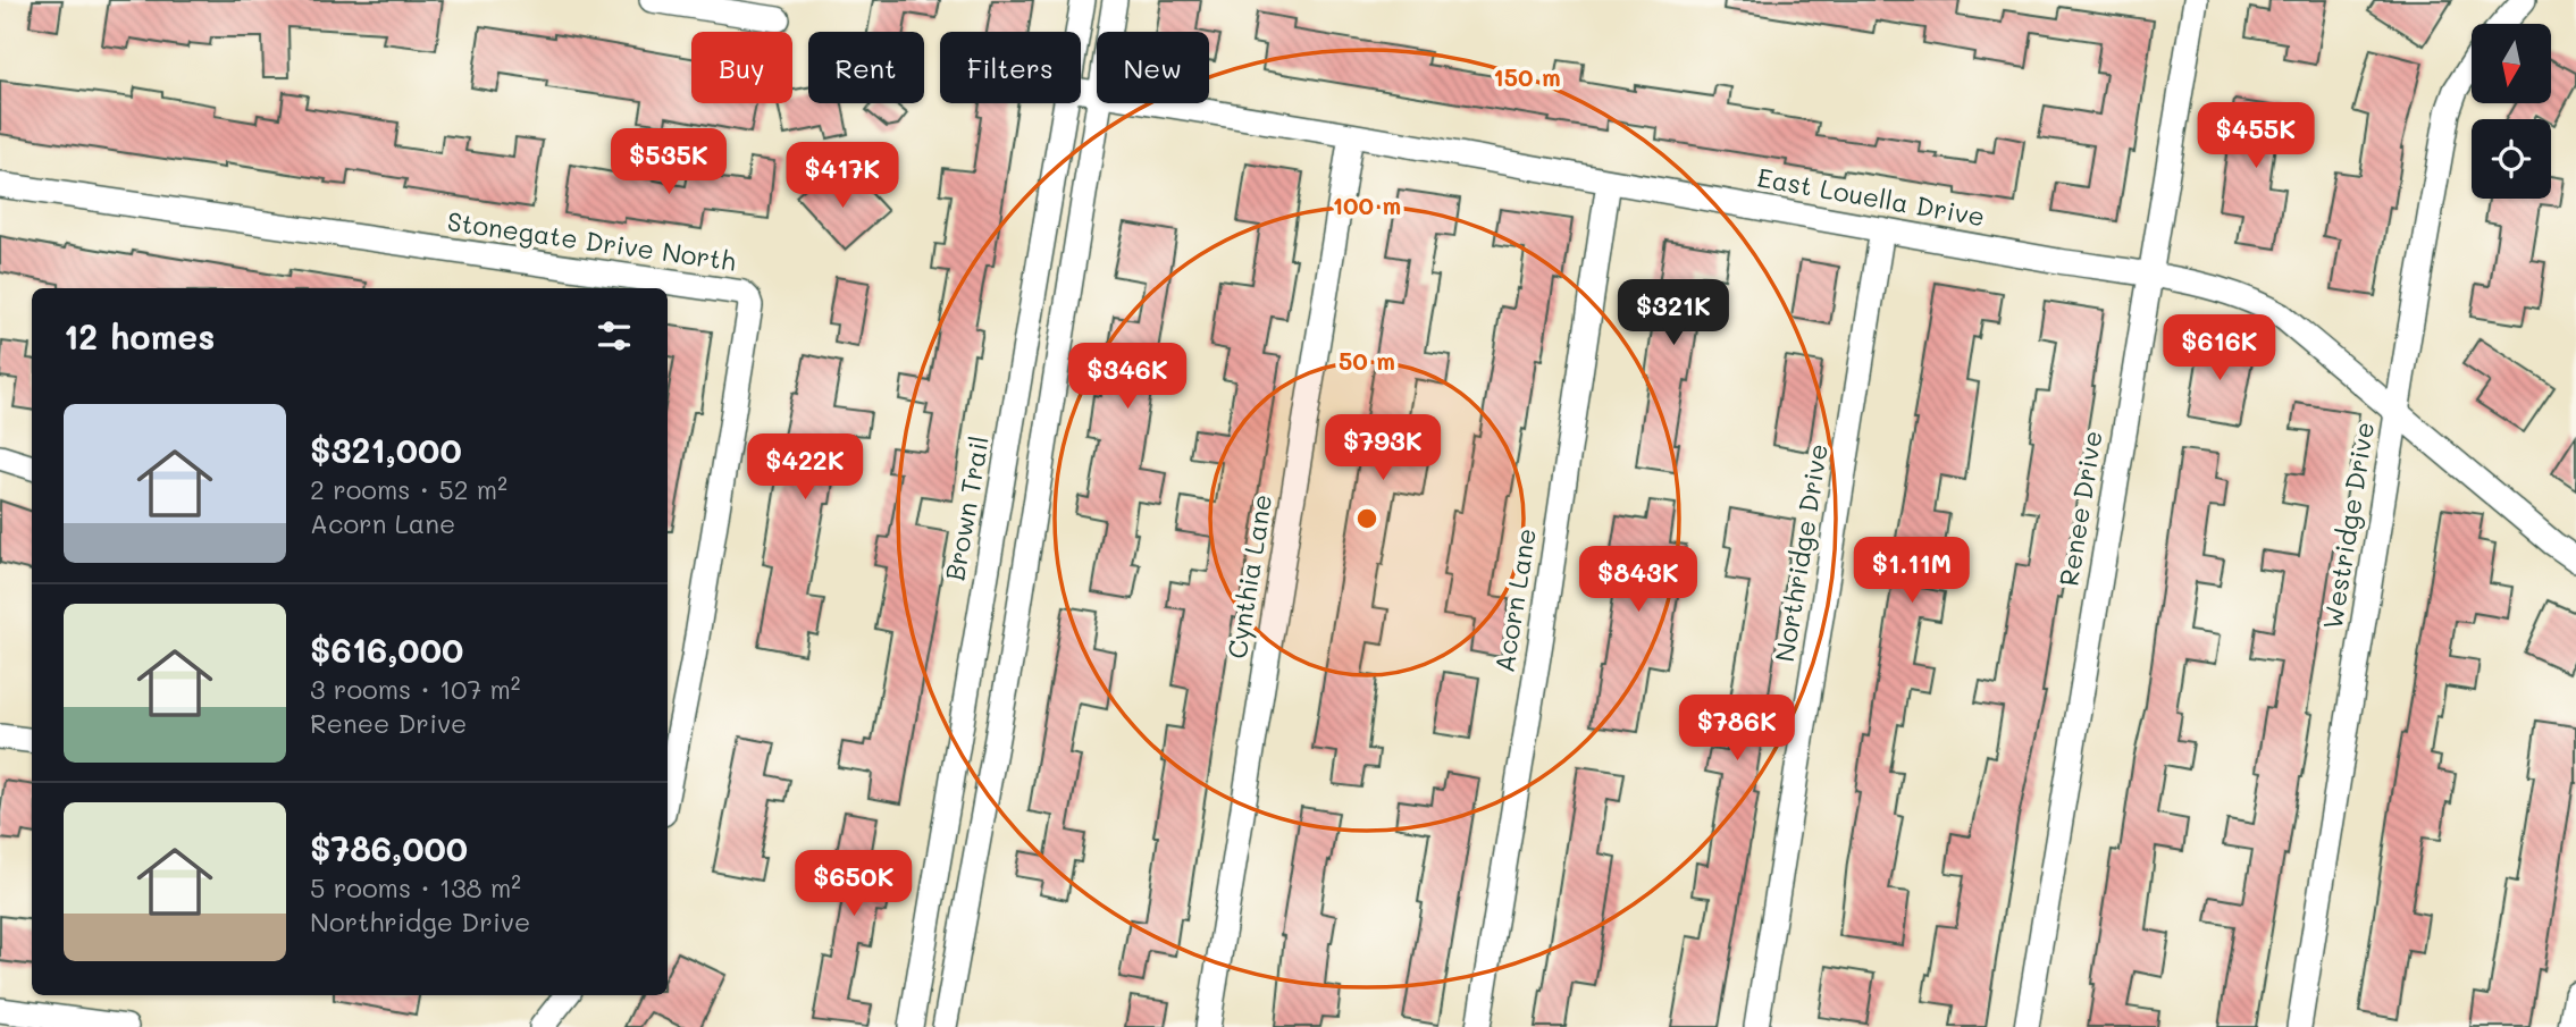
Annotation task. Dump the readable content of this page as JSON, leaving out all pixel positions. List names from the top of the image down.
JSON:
{
  "streets": {
    "street": [
      "East Louella Drive",
      "Stonegate Drive North",
      "Brown Trail",
      "Renee Drive",
      "Westridge Drive",
      "Northridge Drive",
      "Cynthia Lane",
      "Acorn Lane"
    ]
  },
  "crossings": [
    ["East Louella Drive", "Renee Drive"],
    ["East Louella Drive", "Westridge Drive"],
    ["East Louella Drive", "Northridge Drive"],
    ["East Louella Drive", "Cynthia Lane"],
    ["East Louella Drive", "Acorn Lane"]
  ],
  "north": "bottom",
  "page": {
    "chip": [
      "Buy",
      "Rent",
      "Filters",
      "New"
    ],
    "price": [
      "$455K",
      "$535K",
      "$417K",
      "$321K",
      "$616K",
      "$346K",
      "$793K",
      "$422K",
      "$1.11M",
      "$843K",
      "$786K",
      "$650K"
    ],
    "heading": "12 homes",
    "list": [
      {
        "name": "$321,000",
        "note": "2 rooms · 52 m² · Acorn Lane"
      },
      {
        "name": "$616,000",
        "note": "3 rooms · 107 m² · Renee Drive"
      },
      {
        "name": "$786,000",
        "note": "5 rooms · 138 m² · Northridge Drive"
      }
    ]
  },
  "rings": ["150 m", "100 m", "50 m"]
}
